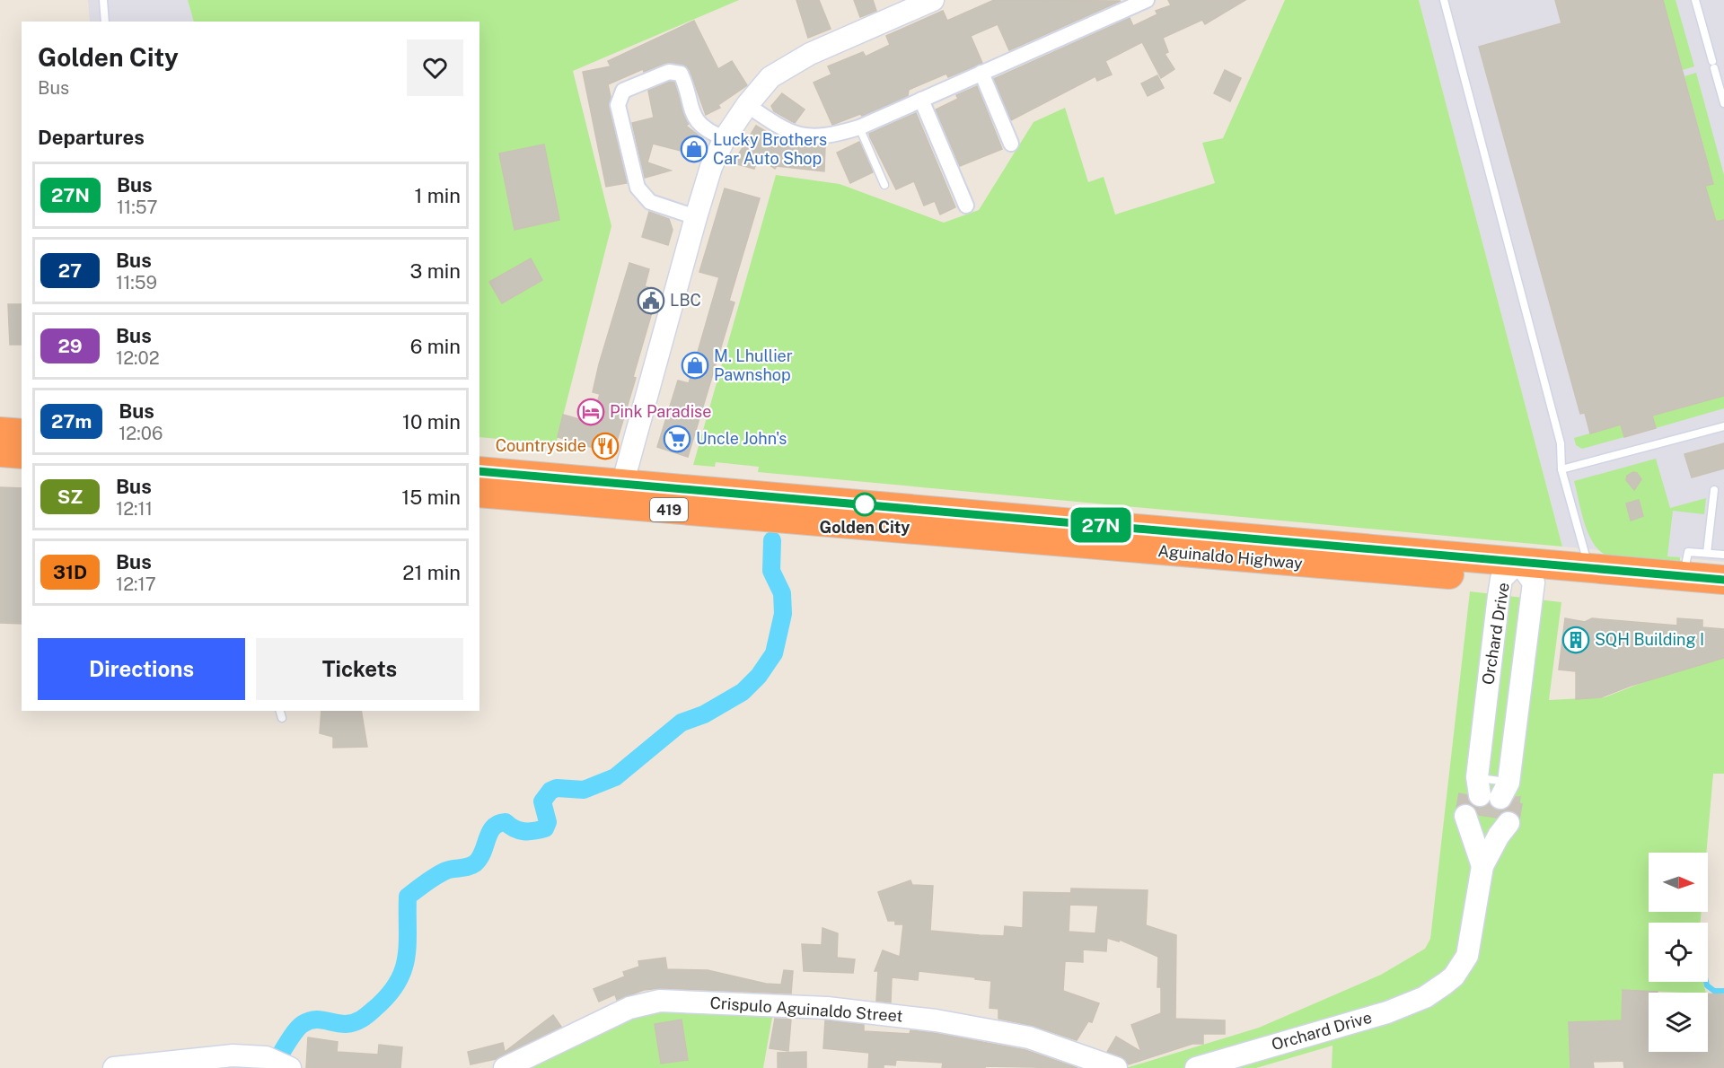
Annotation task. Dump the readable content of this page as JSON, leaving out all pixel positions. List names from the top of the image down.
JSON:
{
  "streets": {
    "highway": ["419", "Aguinaldo Highway"],
    "street": ["Orchard Drive", "Crispulo Aguinaldo Street"]
  },
  "crossings": [
    ["Aguinaldo Highway", "Orchard Drive"]
  ],
  "places": {
    "shop": ["Lucky Brothers Car Auto Shop", "M. Lhullier Pawnshop"],
    "public building": ["LBC"],
    "hotel": ["Pink Paradise"],
    "supermarket": ["Uncle John's"],
    "restaurant": ["Countryside"],
    "other": ["Golden City"],
    "building": ["SQH Building I"]
  },
  "lines": ["bus line 27N"],
  "north": "right",
  "page": {
    "on_map": "27N",
    "heading": [
      ["Golden City", "Bus"],
      "Departures"
    ],
    "list": [
      {
        "mark": "27N",
        "name": "Bus",
        "note": "11:57",
        "value": "1 min"
      },
      {
        "mark": "27",
        "name": "Bus",
        "note": "11:59",
        "value": "3 min"
      },
      {
        "mark": "29",
        "name": "Bus",
        "note": "12:02",
        "value": "6 min"
      },
      {
        "mark": "27m",
        "name": "Bus",
        "note": "12:06",
        "value": "10 min"
      },
      {
        "mark": "SZ",
        "name": "Bus",
        "note": "12:11",
        "value": "15 min"
      },
      {
        "mark": "31D",
        "name": "Bus",
        "note": "12:17",
        "value": "21 min"
      }
    ],
    "buttons": ["Directions", "Tickets"]
  }
}
